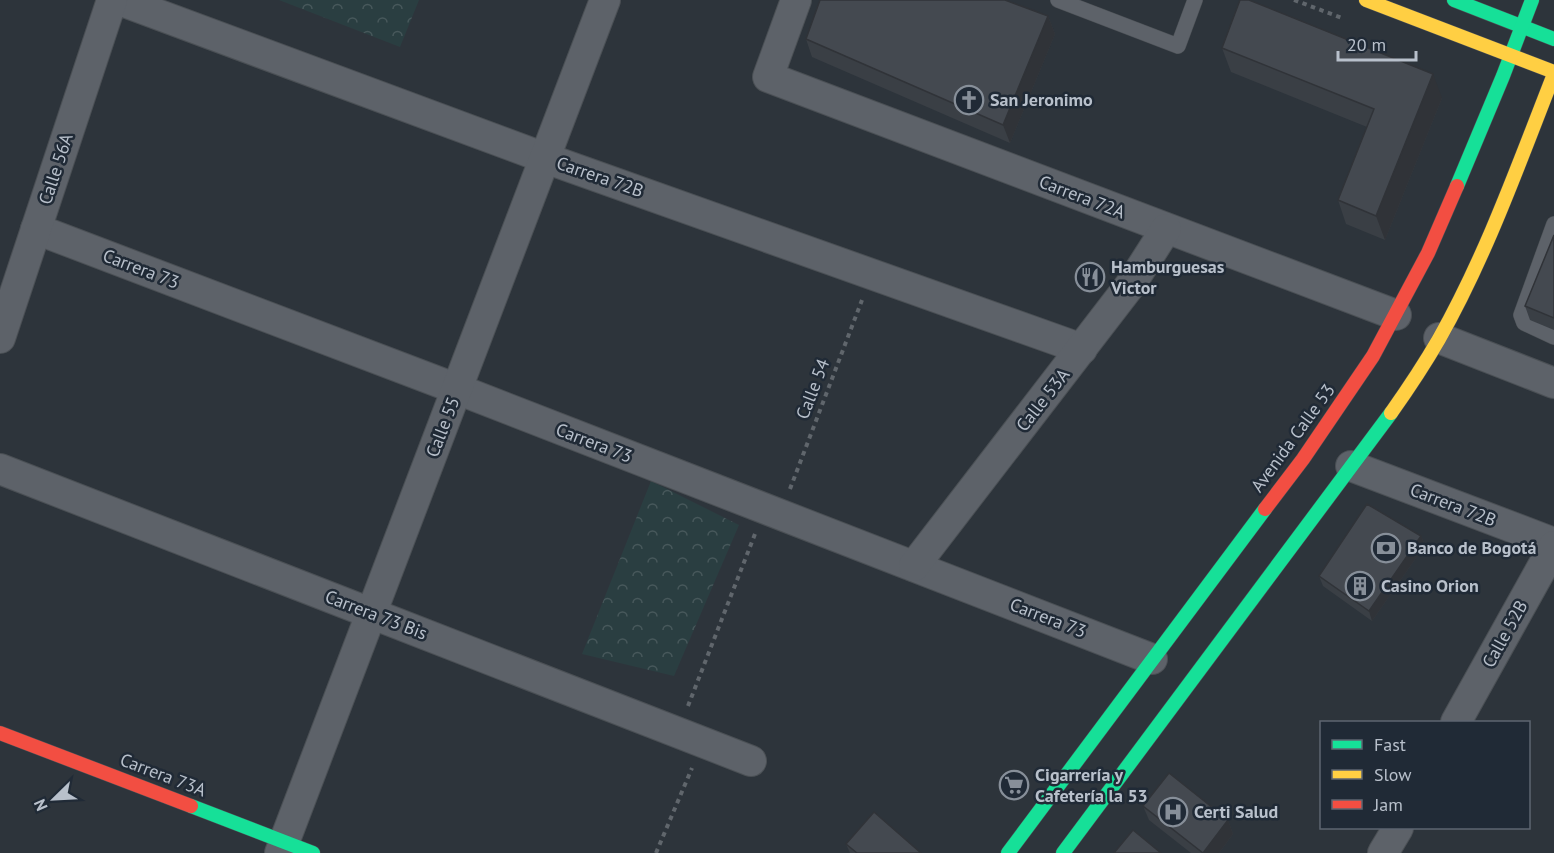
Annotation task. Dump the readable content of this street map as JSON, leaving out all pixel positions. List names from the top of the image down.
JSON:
{
  "streets": {
    "main road": ["Avenida Calle 53", "Carrera 73A"],
    "street": [
      "Calle 56A",
      "Carrera 72B",
      "Carrera 72A",
      "Carrera 73",
      "Calle 53A",
      "Calle 55",
      "Carrera 73 Bis",
      "Calle 52B"
    ],
    "path": ["Calle 54"]
  },
  "crossings": [
    ["Calle 56A", "Carrera 73"],
    ["Carrera 72B", "Calle 54"],
    ["Carrera 72B", "Calle 53A"],
    ["Carrera 72B", "Calle 55"],
    ["Carrera 72B", "Calle 52B"],
    ["Carrera 72A", "Calle 53A"],
    ["Carrera 72A", "Avenida Calle 53"],
    ["Carrera 73", "Calle 54"],
    ["Carrera 73", "Calle 53A"],
    ["Carrera 73", "Calle 55"],
    ["Carrera 73", "Avenida Calle 53"],
    ["Calle 54", "Carrera 73 Bis"],
    ["Calle 55", "Carrera 73 Bis"],
    ["Calle 55", "Carrera 73A"]
  ],
  "places": {
    "church": ["San Jeronimo"],
    "restaurant": ["Hamburguesas Victor"],
    "bank": ["Banco de Bogotá"],
    "building": ["Casino Orion"],
    "supermarket": ["Cigarrería y Cafetería la 53"],
    "hospital": ["Certi Salud"]
  },
  "legend": ["Fast", "Slow", "Jam"],
  "scale_bar": "20 m",
  "north": "bottom left"
}
